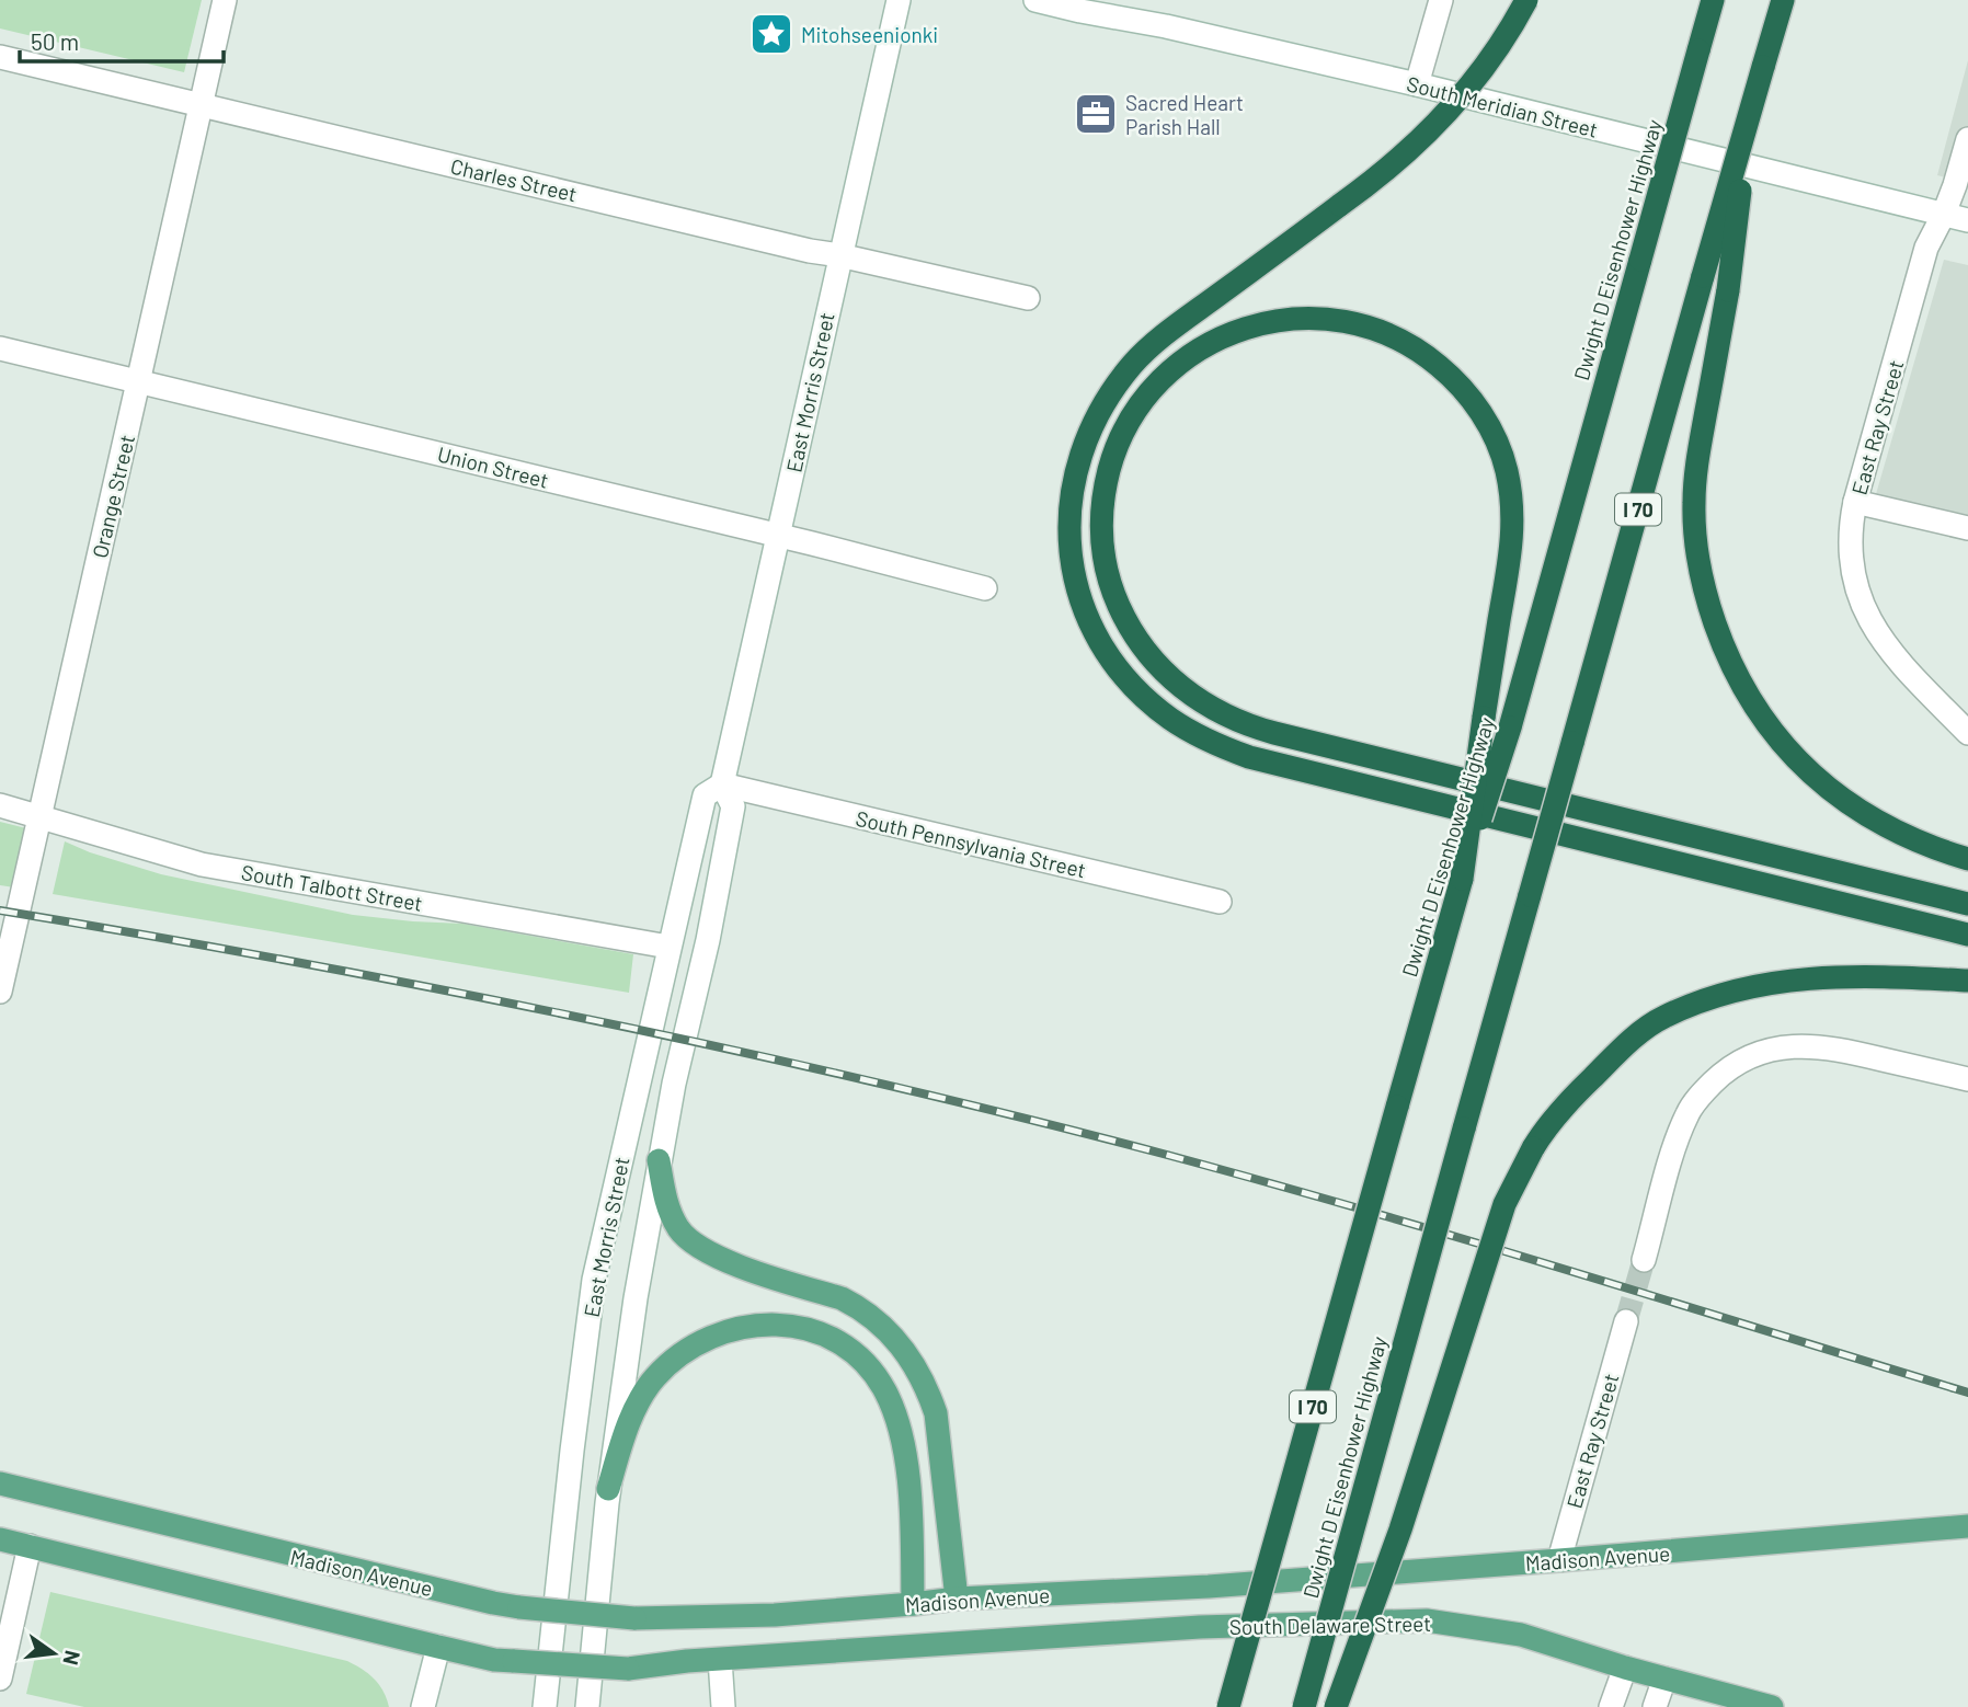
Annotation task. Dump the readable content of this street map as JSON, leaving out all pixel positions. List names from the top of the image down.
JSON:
{
  "streets": {
    "highway": ["Dwight D Eisenhower Highway", "I 70"],
    "main road": ["Madison Avenue", "South Delaware Street"],
    "street": [
      "South Meridian Street",
      "Charles Street",
      "East Morris Street",
      "East Ray Street",
      "Union Street",
      "Orange Street",
      "South Pennsylvania Street",
      "South Talbott Street"
    ]
  },
  "crossings": [
    ["South Meridian Street", "East Ray Street"],
    ["Charles Street", "East Morris Street"],
    ["Charles Street", "Orange Street"],
    ["East Morris Street", "Union Street"],
    ["East Morris Street", "South Pennsylvania Street"],
    ["East Morris Street", "South Talbott Street"],
    ["East Ray Street", "Madison Avenue"],
    ["Union Street", "Orange Street"],
    ["Orange Street", "South Talbott Street"],
    ["Madison Avenue", "South Delaware Street"]
  ],
  "places": {
    "place": ["Mitohseenionki"],
    "office": ["Sacred Heart Parish Hall"]
  },
  "scale_bar": "50 m",
  "north": "right"
}
